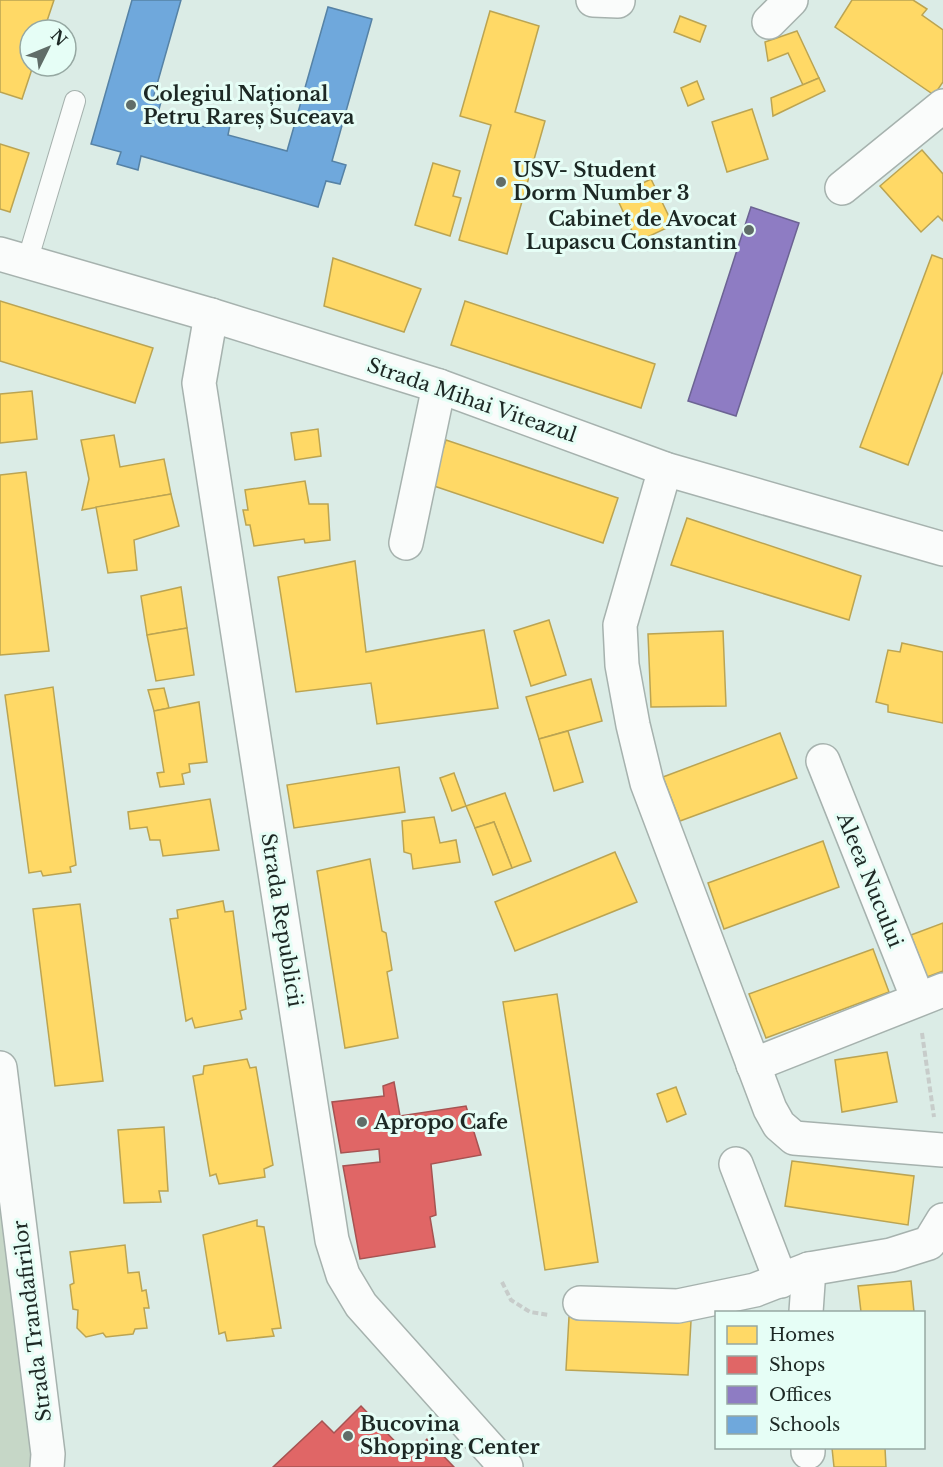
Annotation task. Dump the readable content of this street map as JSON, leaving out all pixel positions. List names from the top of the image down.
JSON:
{
  "streets": {
    "street": [
      "Strada Mihai Viteazul",
      "Aleea Nucului",
      "Strada Republicii",
      "Strada Trandafirilor"
    ]
  },
  "crossings": [
    ["Strada Mihai Viteazul", "Strada Republicii"]
  ],
  "places": [
    "Colegiul Național Petru Rareș Suceava",
    "USV- Student Dorm Number 3",
    "Cabinet de Avocat Lupascu Constantin",
    "Apropo Cafe",
    "Bucovina Shopping Center"
  ],
  "legend": [
    "Homes",
    "Shops",
    "Offices",
    "Schools"
  ],
  "north": "top right"
}
